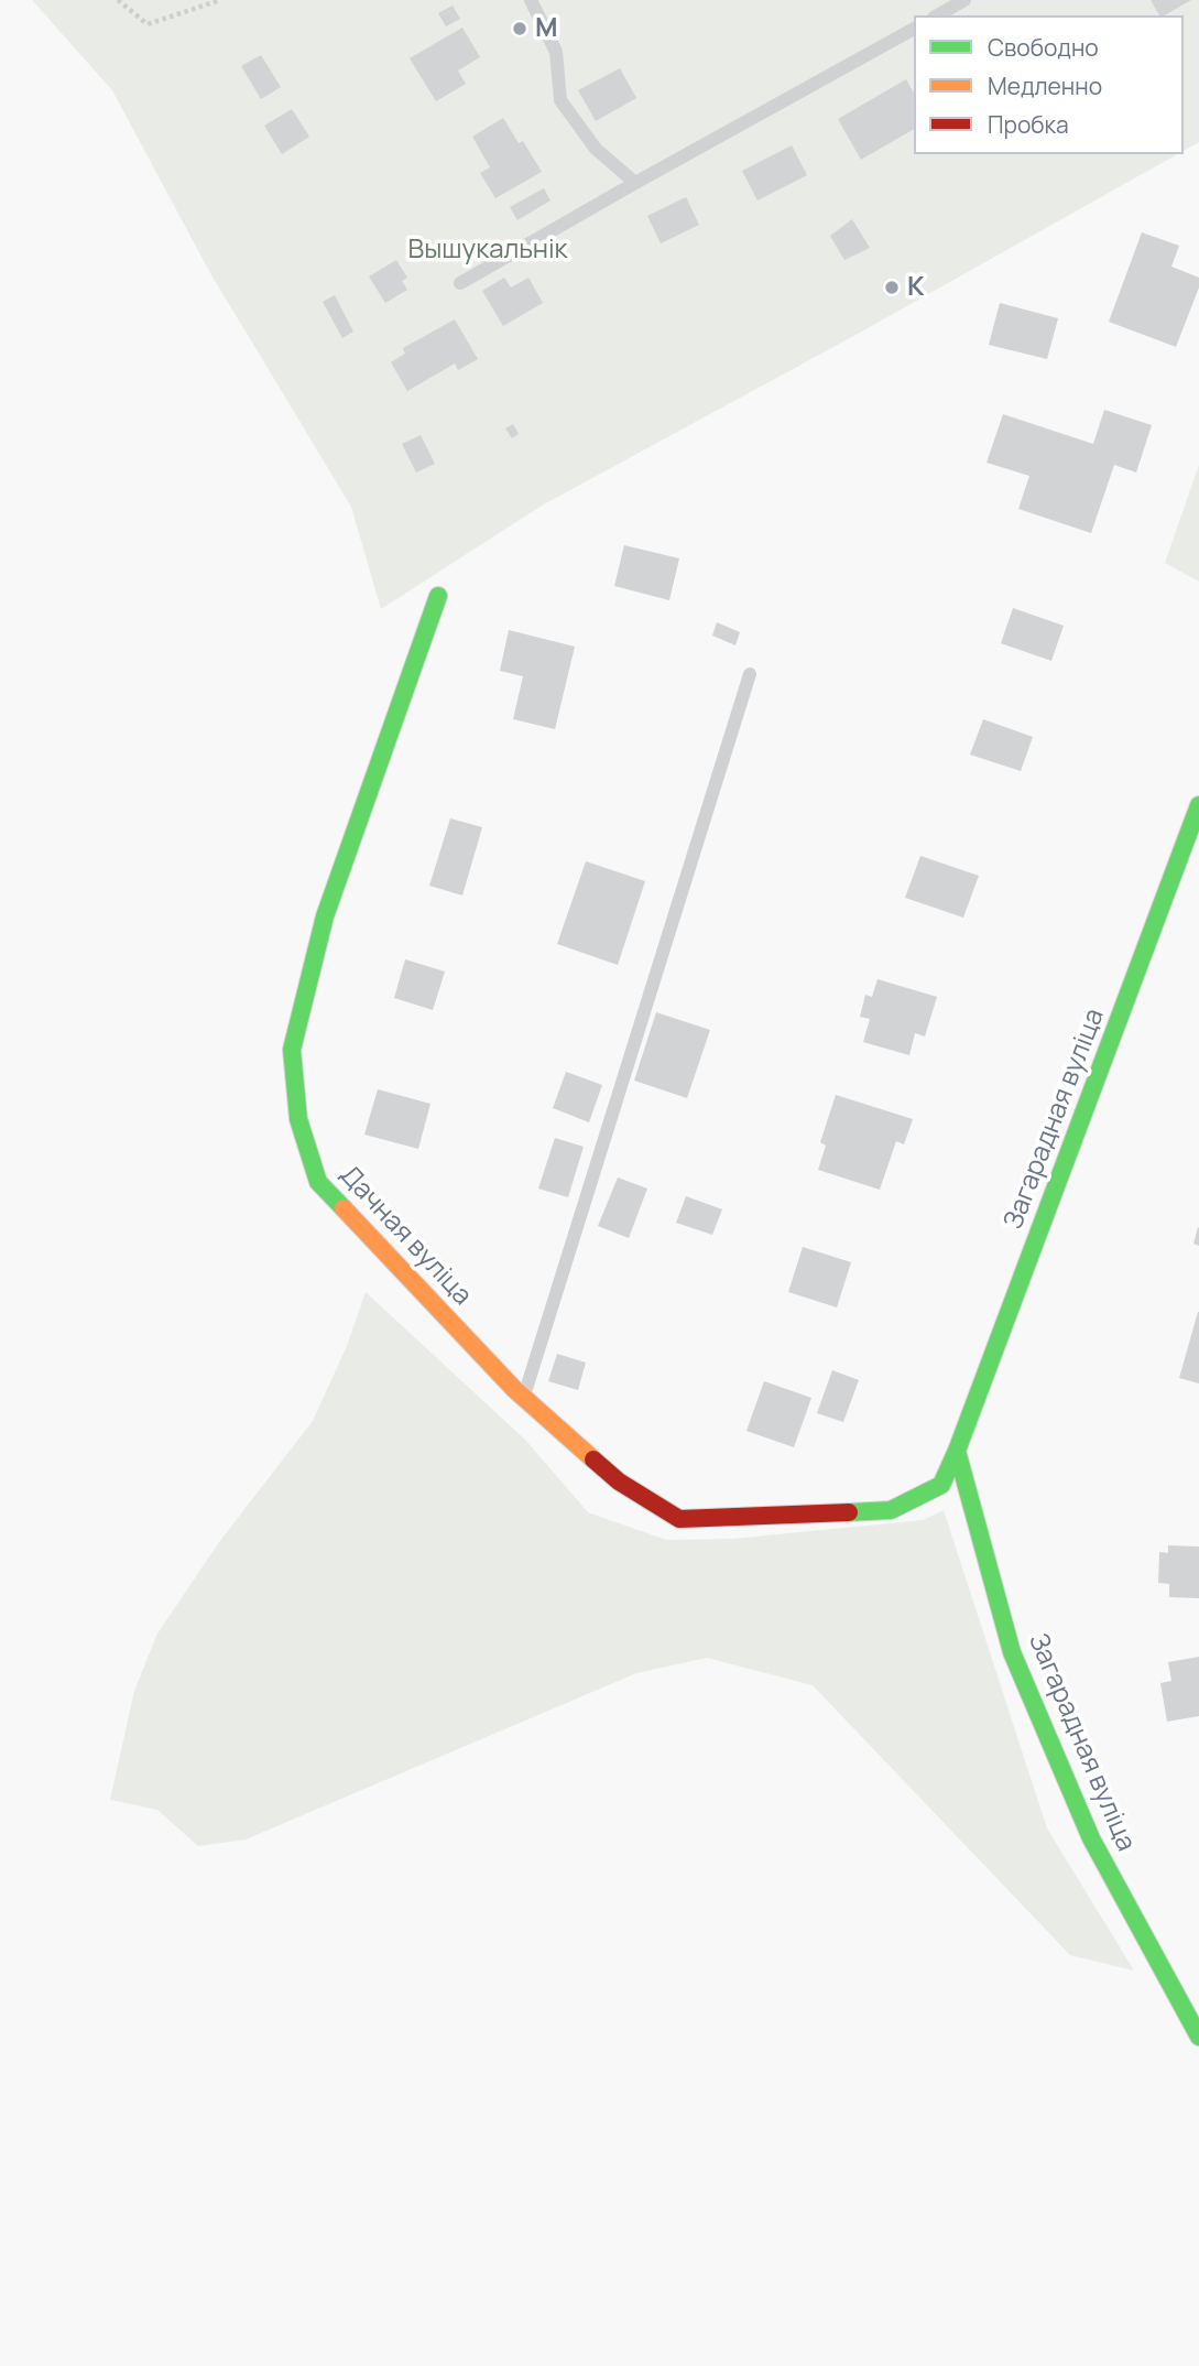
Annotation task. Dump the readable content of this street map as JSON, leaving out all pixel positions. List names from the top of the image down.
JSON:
{
  "streets": {
    "street": ["Загарадная вуліца", "Дачная вуліца"]
  },
  "crossings": [
    ["Загарадная вуліца", "Дачная вуліца"]
  ],
  "parks": ["Вышукальнік"],
  "places": ["М", "К"],
  "legend": ["Свободно", "Медленно", "Пробка"]
}
